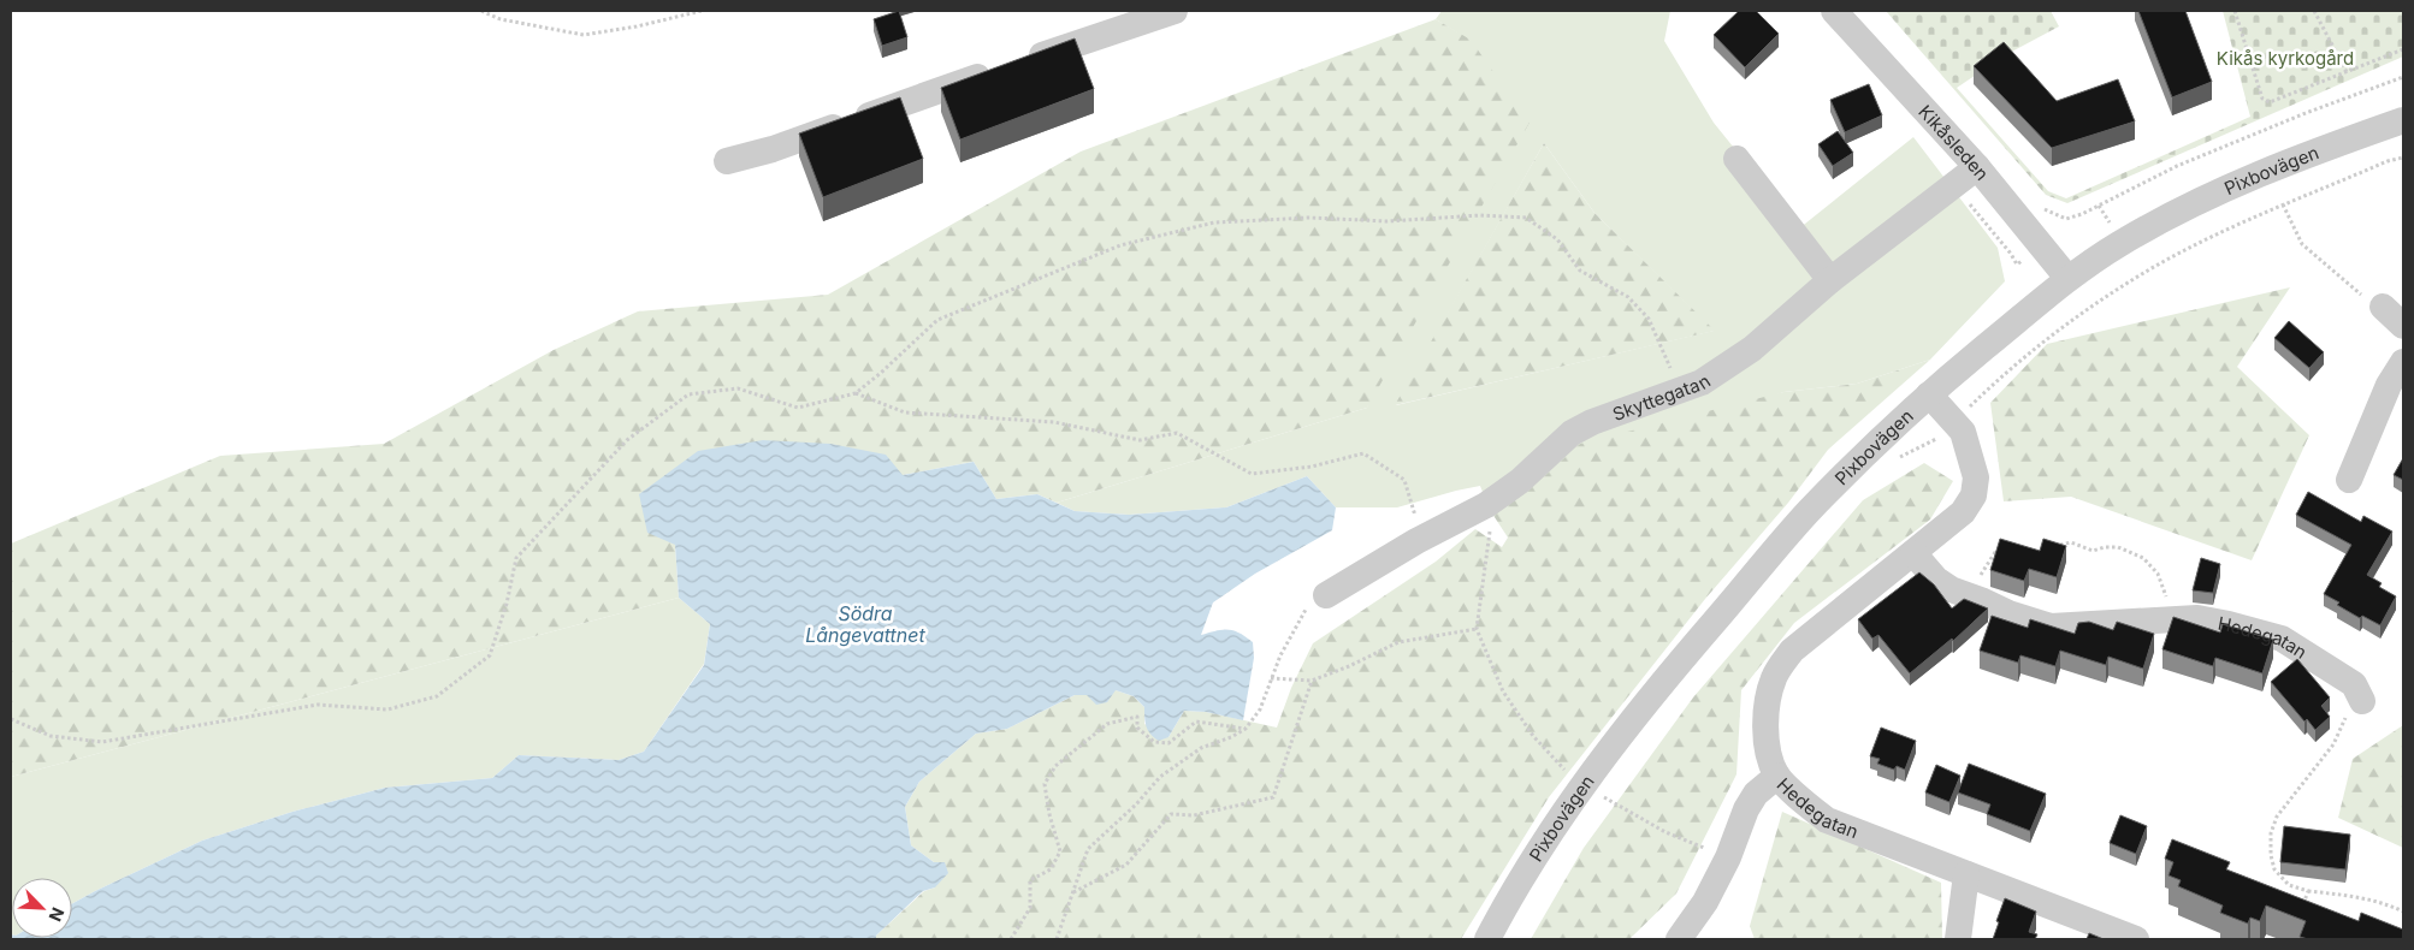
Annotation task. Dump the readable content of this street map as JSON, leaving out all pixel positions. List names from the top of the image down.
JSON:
{
  "streets": {
    "street": [
      "Kikåsleden",
      "Pixbovägen",
      "Skyttegatan",
      "Hedegatan"
    ]
  },
  "crossings": [
    ["Kikåsleden", "Pixbovägen"],
    ["Kikåsleden", "Skyttegatan"],
    ["Pixbovägen", "Hedegatan"]
  ],
  "water": ["Södra Långevattnet"],
  "parks": ["Kikås kyrkogård"],
  "north": "bottom right"
}
